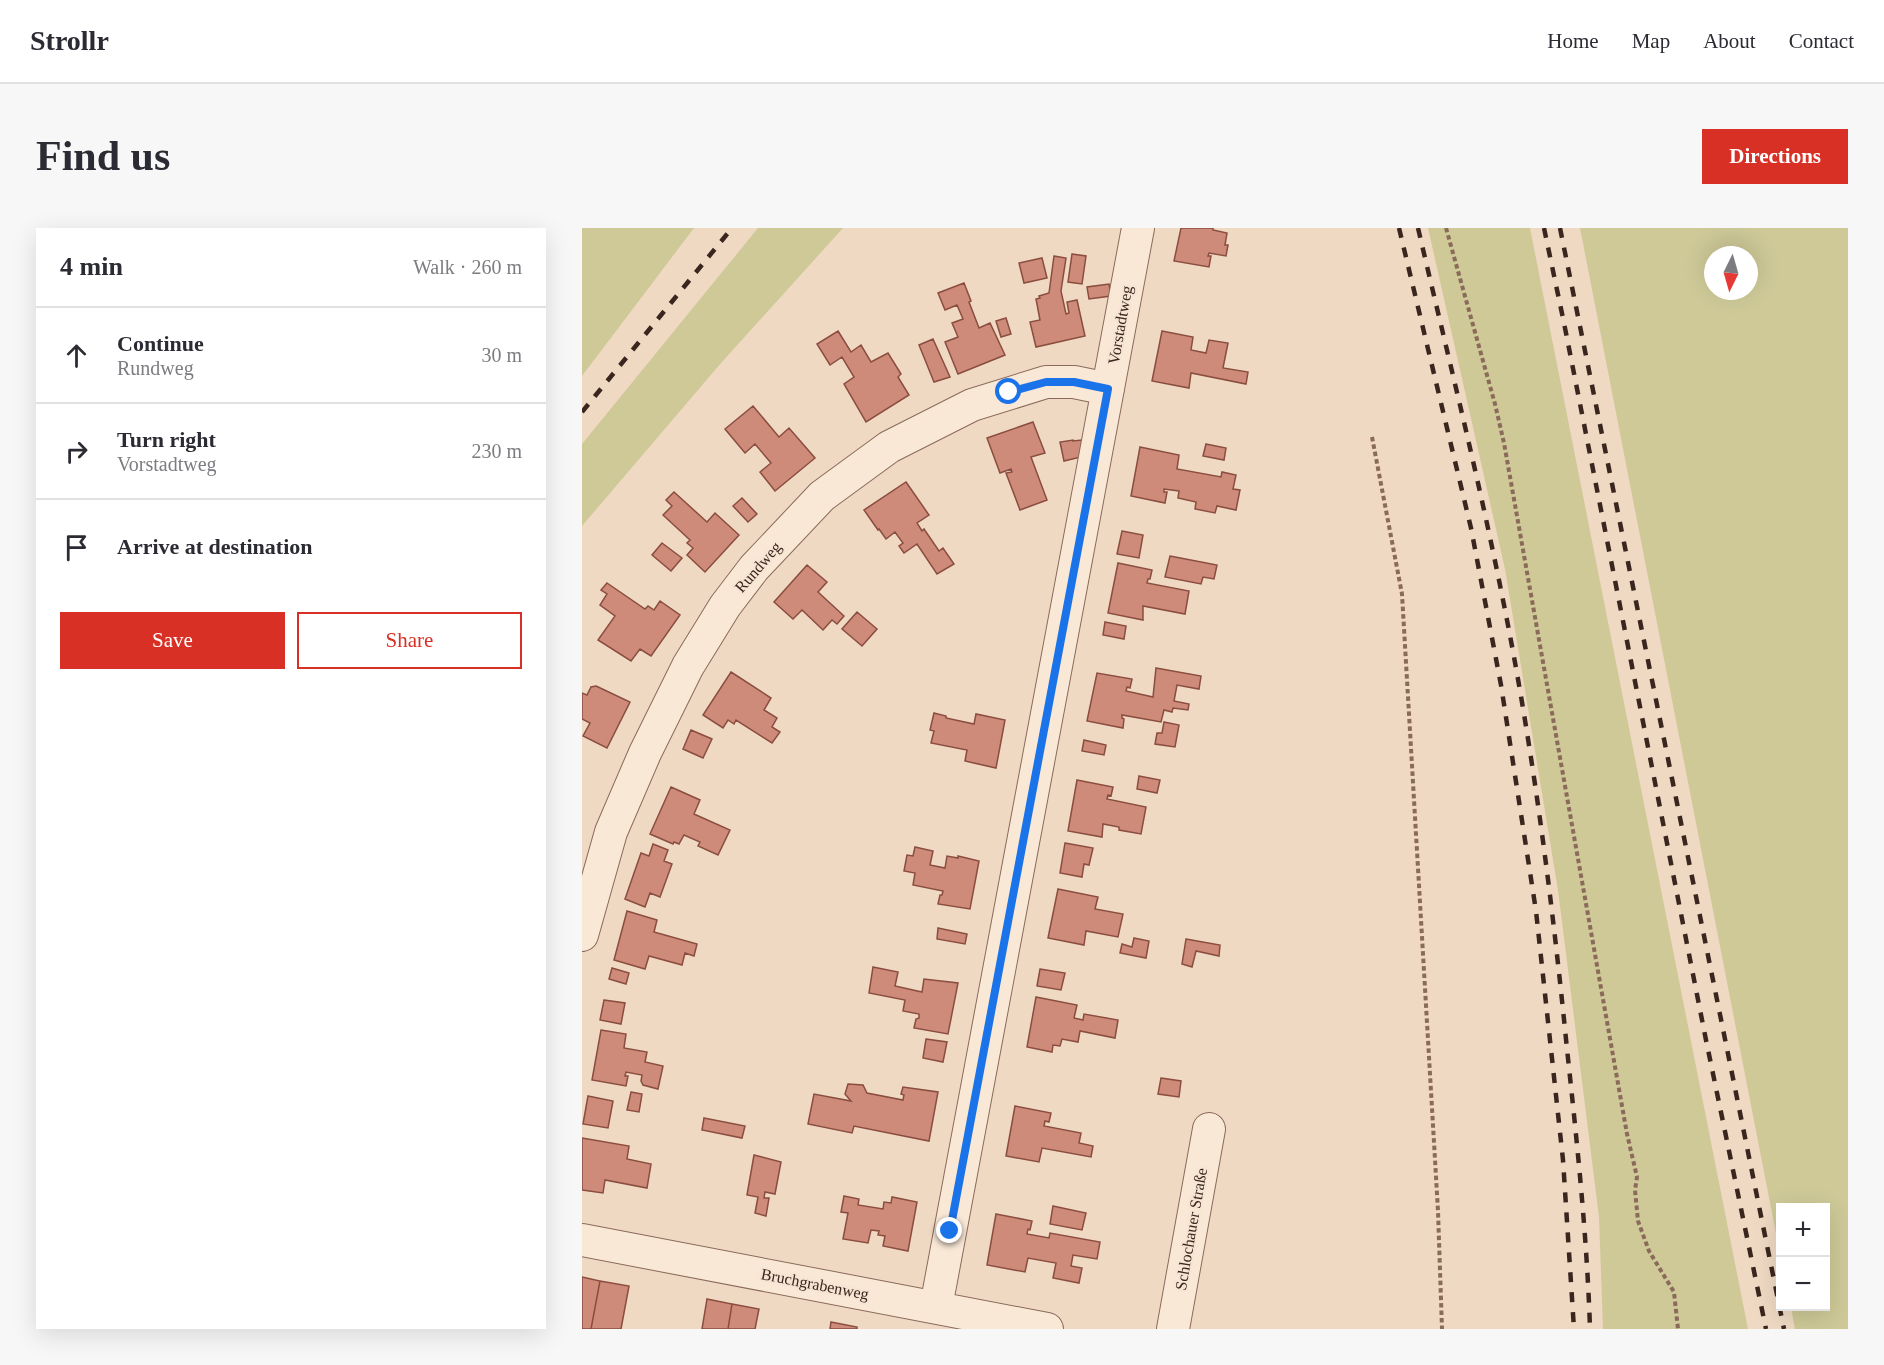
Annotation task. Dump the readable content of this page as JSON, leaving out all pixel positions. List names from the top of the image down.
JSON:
{
  "streets": {
    "street": [
      "Vorstadtweg",
      "Rundweg",
      "Schlochauer Straße",
      "Bruchgrabenweg"
    ]
  },
  "crossings": [
    ["Vorstadtweg", "Rundweg"],
    ["Vorstadtweg", "Bruchgrabenweg"]
  ],
  "north": "bottom",
  "page": {
    "header": "Strollr",
    "nav": [
      "Home",
      "Map",
      "About",
      "Contact"
    ],
    "buttons": [
      "Directions",
      ["Save", "Share"]
    ],
    "title": "Find us",
    "heading": ["4 min", "Walk · 260 m"],
    "list": [
      ["Continue", "Rundweg", "30 m"],
      ["Turn right", "Vorstadtweg", "230 m"],
      "Arrive at destination"
    ],
    "map_buttons": ["+", "−"]
  }
}
